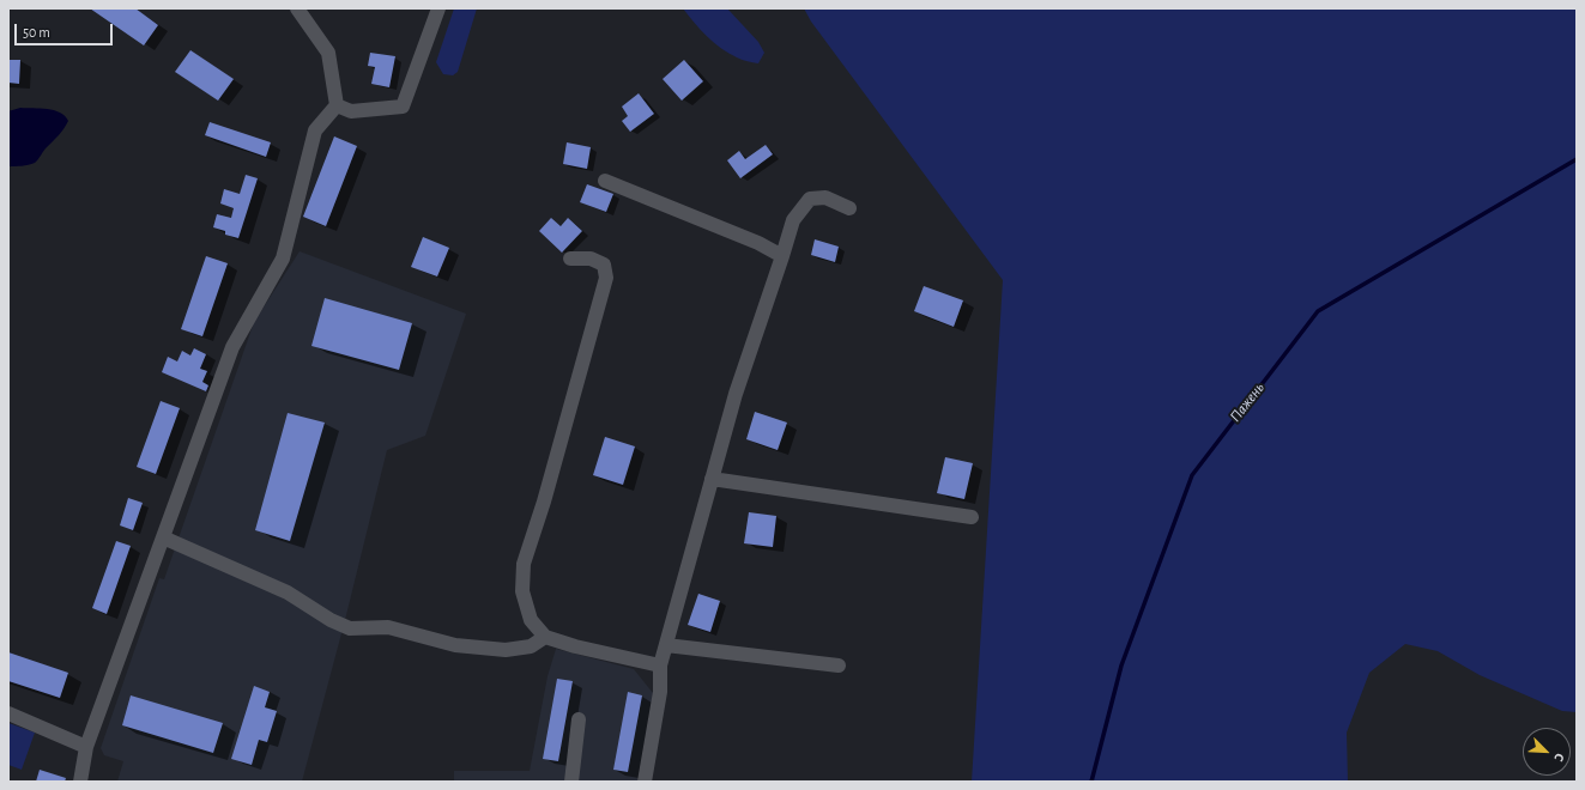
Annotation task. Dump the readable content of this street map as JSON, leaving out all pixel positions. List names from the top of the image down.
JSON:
{
  "water": ["Пажень"],
  "scale_bar": "50 m",
  "north": "bottom right"
}
